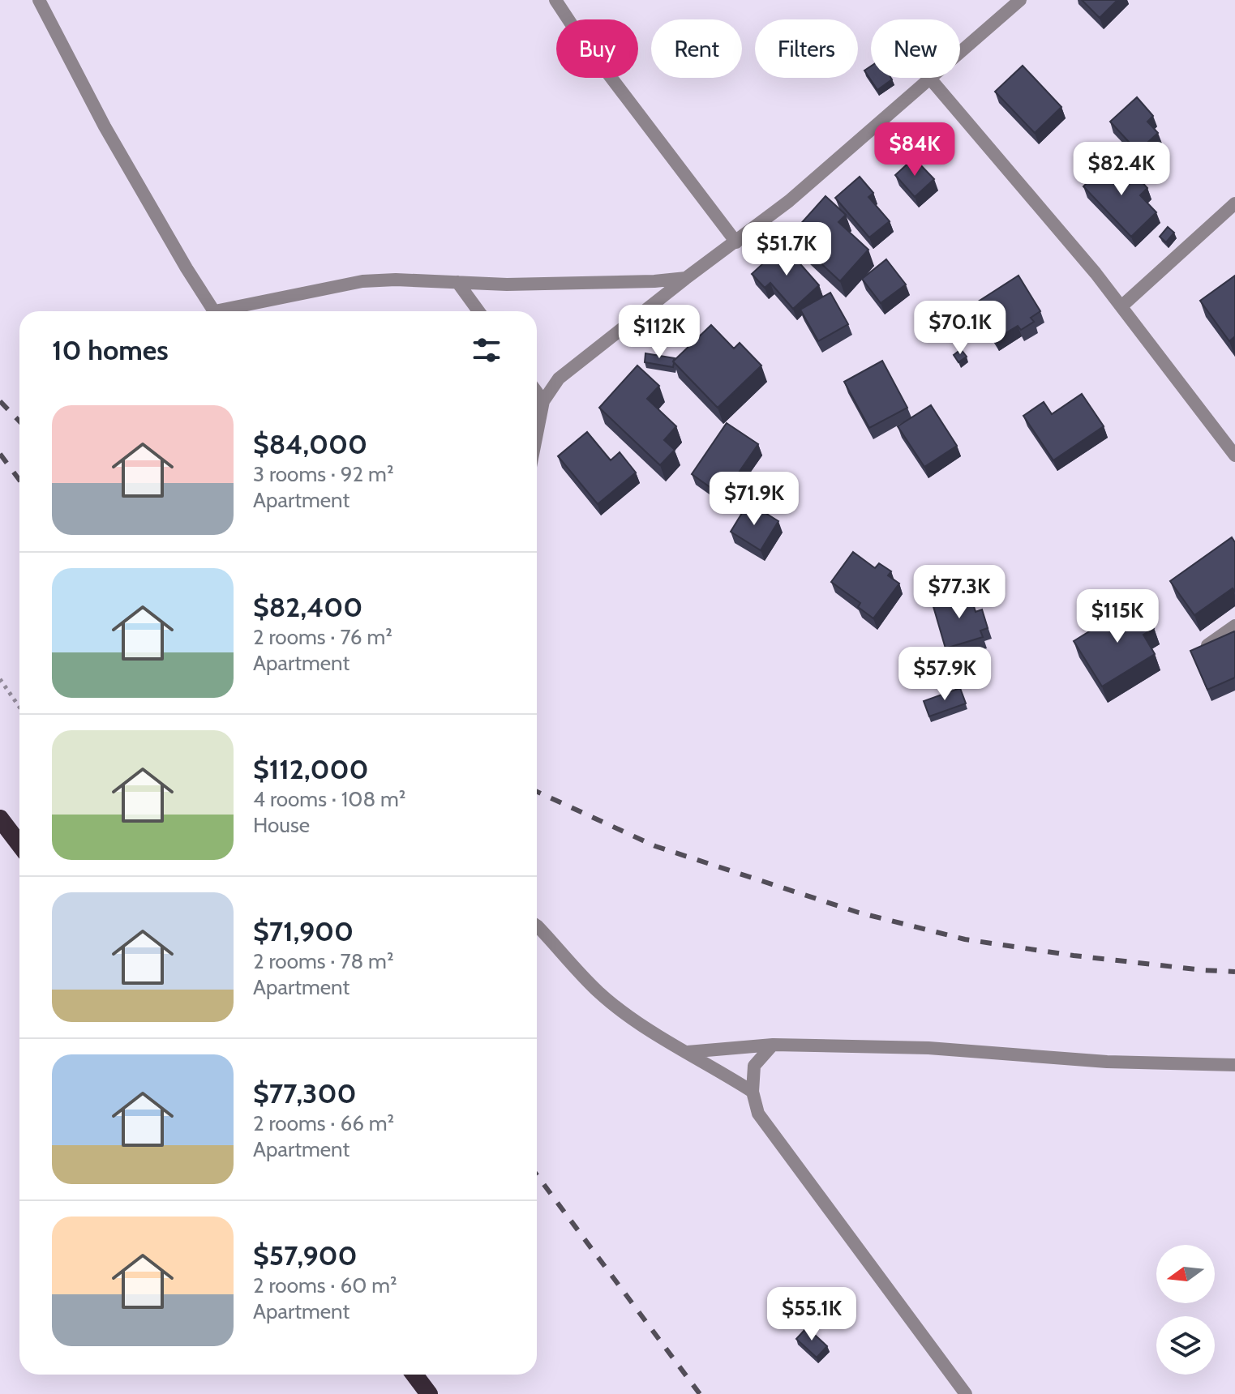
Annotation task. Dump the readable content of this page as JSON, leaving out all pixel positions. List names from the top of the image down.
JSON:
{
  "north": "left",
  "page": {
    "chip": [
      "Buy",
      "Rent",
      "Filters",
      "New"
    ],
    "price": [
      "$84K",
      "$82.4K",
      "$51.7K",
      "$70.1K",
      "$112K",
      "$71.9K",
      "$77.3K",
      "$115K",
      "$57.9K",
      "$55.1K"
    ],
    "heading": "10 homes",
    "list": [
      {
        "name": "$84,000",
        "note": "3 rooms · 92 m² · Apartment"
      },
      {
        "name": "$82,400",
        "note": "2 rooms · 76 m² · Apartment"
      },
      {
        "name": "$112,000",
        "note": "4 rooms · 108 m² · House"
      },
      {
        "name": "$71,900",
        "note": "2 rooms · 78 m² · Apartment"
      },
      {
        "name": "$77,300",
        "note": "2 rooms · 66 m² · Apartment"
      },
      {
        "name": "$57,900",
        "note": "2 rooms · 60 m² · Apartment"
      }
    ]
  }
}
